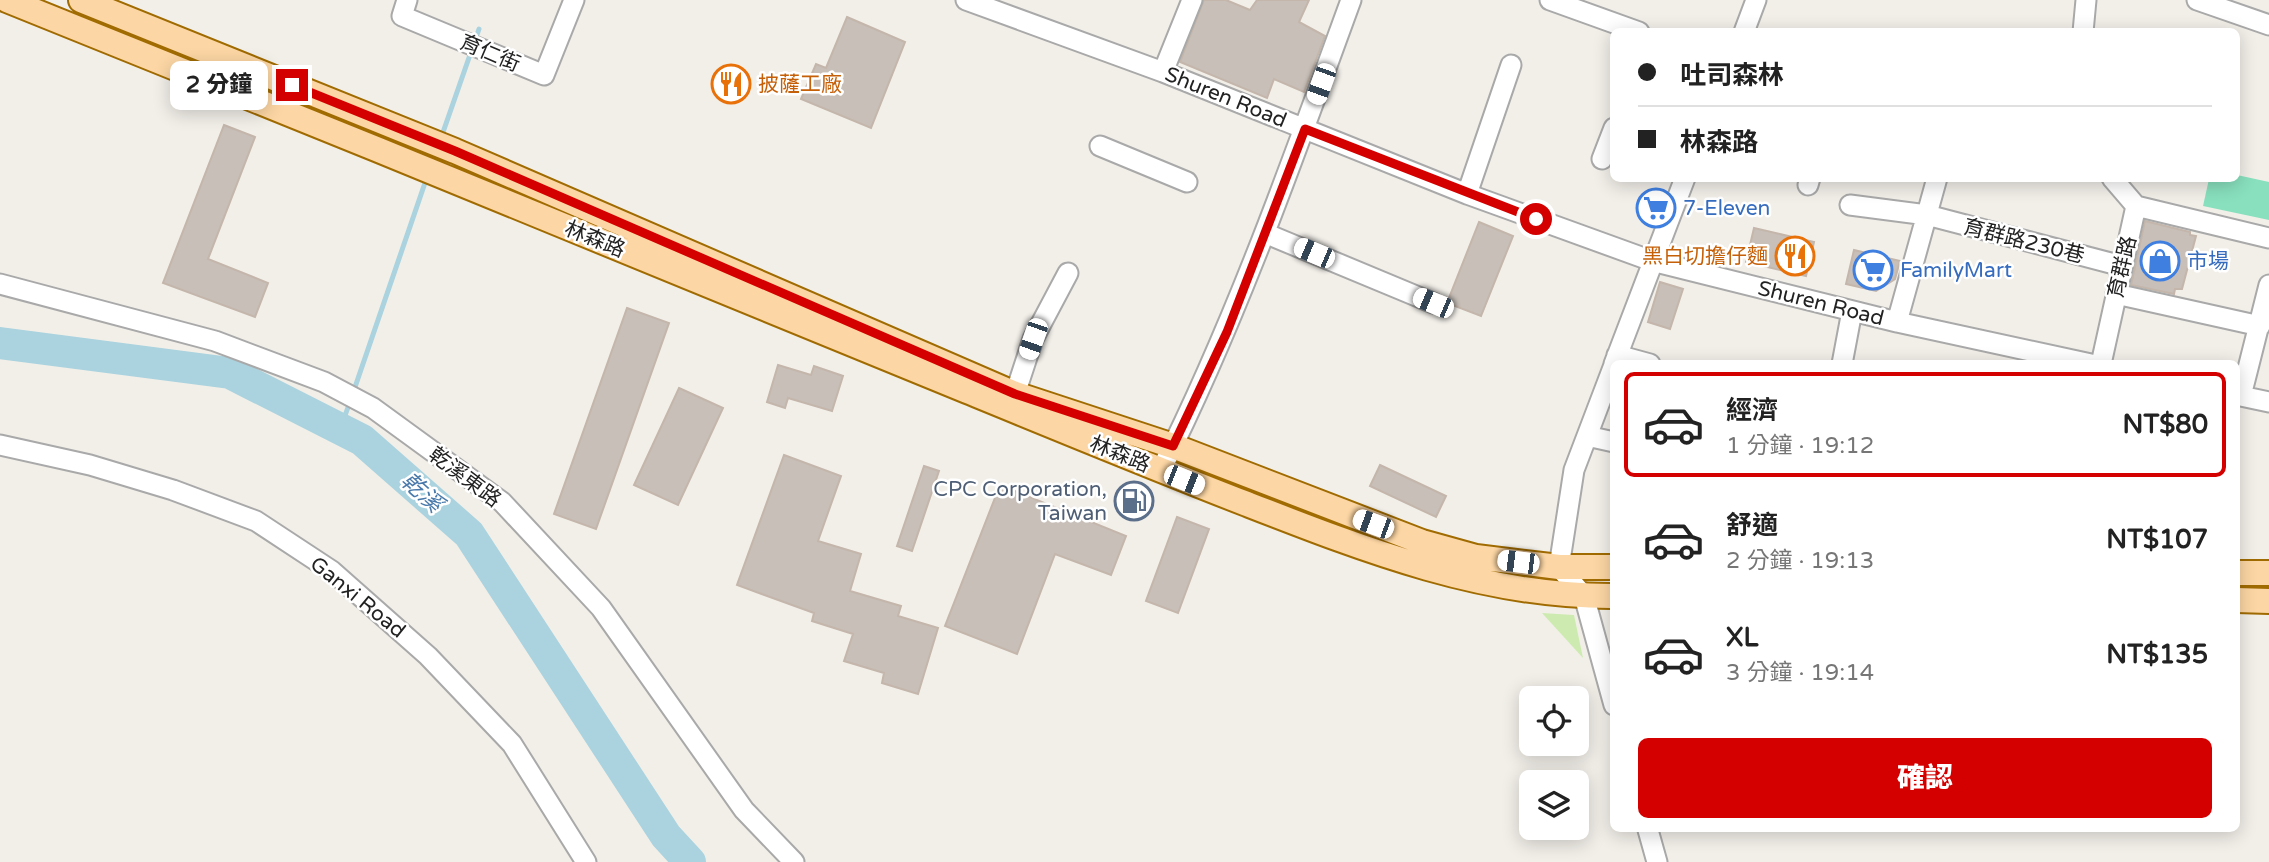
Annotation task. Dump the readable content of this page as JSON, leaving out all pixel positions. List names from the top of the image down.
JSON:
{
  "streets": {
    "main road": ["林森路"],
    "street": [
      "育仁街",
      "Shuren Road",
      "育群路230巷",
      "育群路",
      "乾溪東路",
      "Ganxi Road"
    ]
  },
  "crossings": [
    ["育群路230巷", "育群路"]
  ],
  "water": ["乾溪"],
  "places": {
    "restaurant": ["披薩工廠", "黑白切擔仔麵"],
    "supermarket": ["7-Eleven", "FamilyMart"],
    "shop": ["市場"],
    "fuel station": ["CPC Corporation, Taiwan"]
  },
  "page": {
    "banner": ["吐司森林", "林森路"],
    "bubble": "2 分鐘",
    "list": [
      {
        "name": "經濟",
        "note": "1 分鐘 · 19:12",
        "value": "NT$80"
      },
      {
        "name": "舒適",
        "note": "2 分鐘 · 19:13",
        "value": "NT$107"
      },
      {
        "name": "XL",
        "note": "3 分鐘 · 19:14",
        "value": "NT$135"
      }
    ],
    "buttons": "確認"
  }
}
